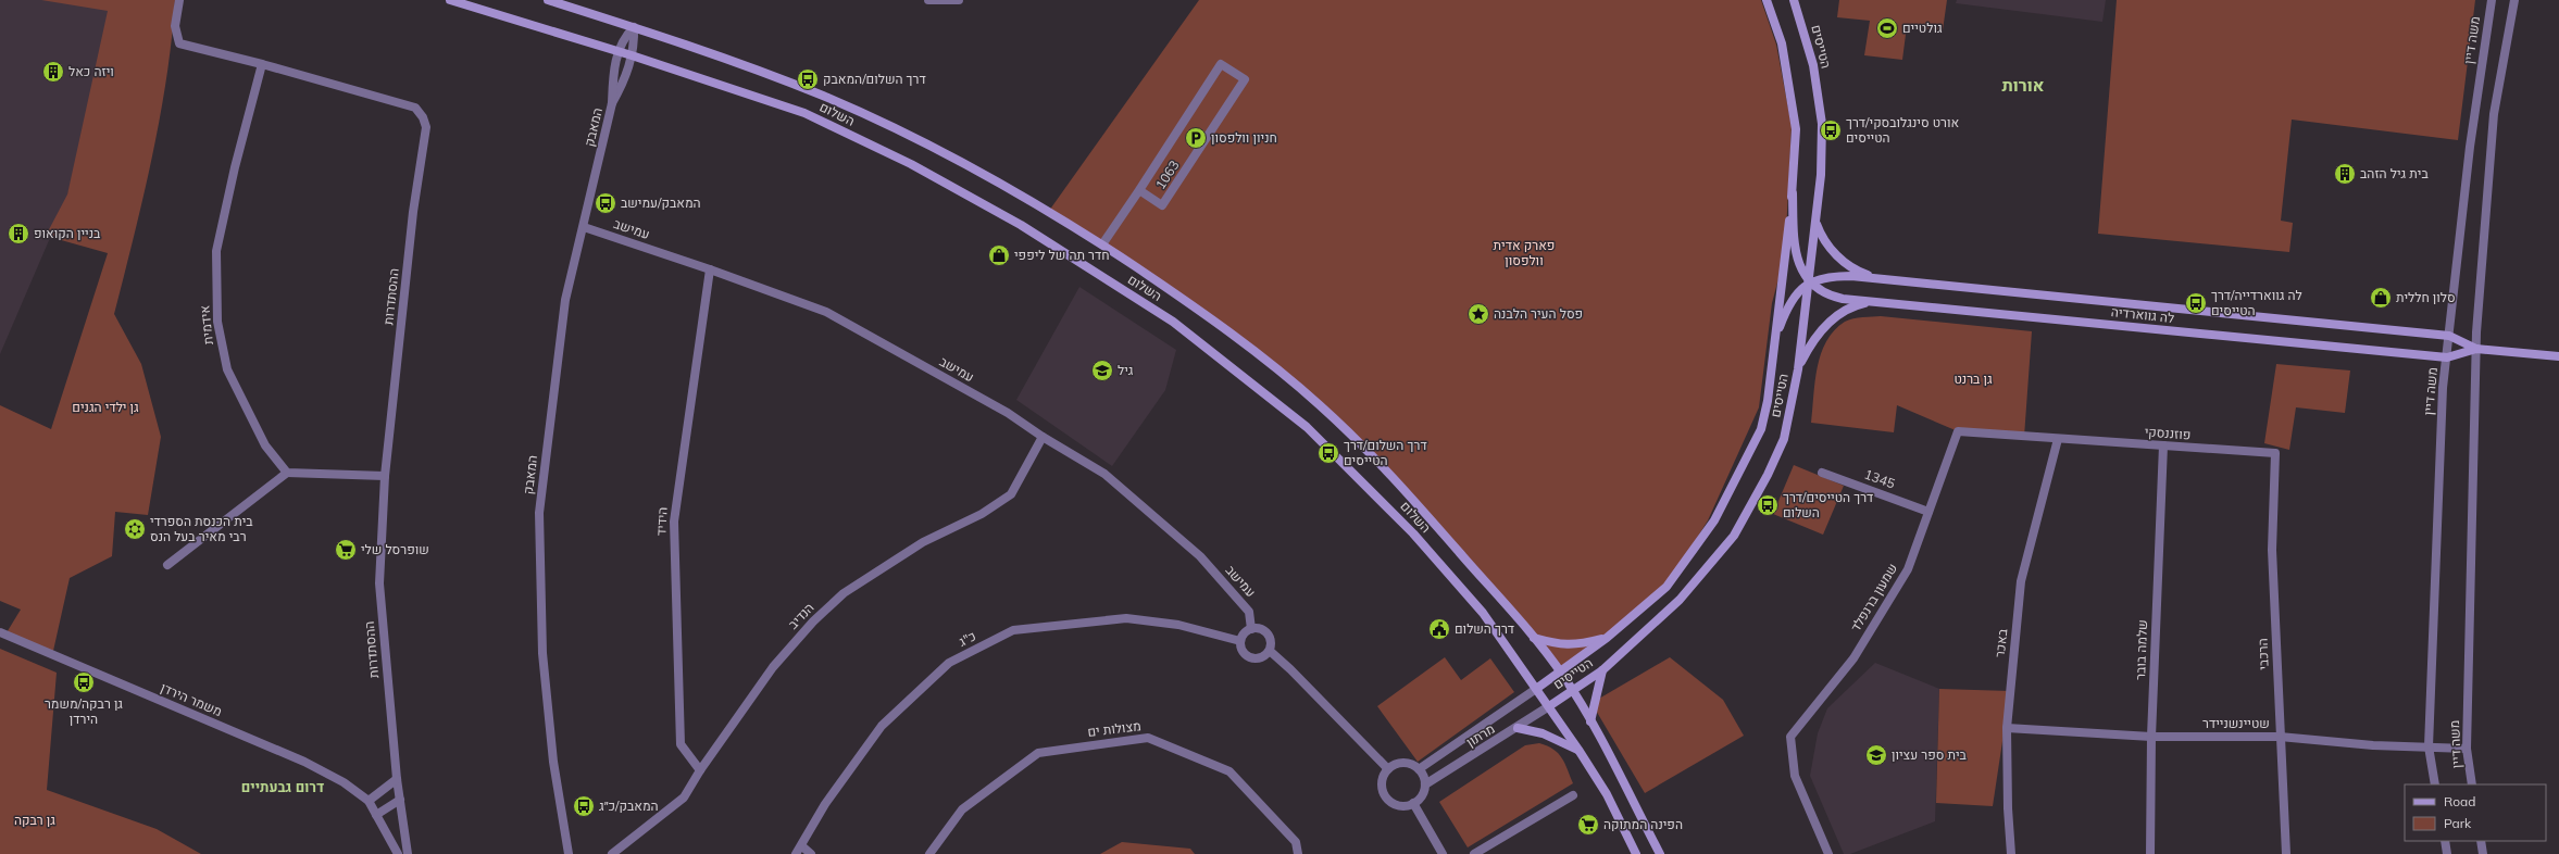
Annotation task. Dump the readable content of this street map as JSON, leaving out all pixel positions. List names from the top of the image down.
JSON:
{
  "streets": {
    "main road": ["הטייסים", "השלום", "לה גווארדיה"],
    "street": [
      "משה דיין",
      "המאבק",
      "1063",
      "עמישב",
      "ההסתדרות",
      "אידמית",
      "פוזננסקי",
      "1345",
      "הידיד",
      "שמעון ברנפלד",
      "הנדיב",
      "כ\"ג",
      "באכר",
      "שלמה בובר",
      "הרכבי",
      "משמר הירדן",
      "שטיינשניידר",
      "מצולות ים",
      "מרתון"
    ]
  },
  "crossings": [
    ["משה דיין", "לה גווארדיה"],
    ["משה דיין", "שטיינשניידר"],
    ["הטייסים", "השלום"],
    ["הטייסים", "לה גווארדיה"],
    ["הטייסים", "מרתון"],
    ["השלום", "המאבק"],
    ["השלום", "1063"],
    ["השלום", "מרתון"],
    ["המאבק", "עמישב"],
    ["עמישב", "הידיד"],
    ["עמישב", "הנדיב"],
    ["עמישב", "כ\"ג"],
    ["ההסתדרות", "אידמית"],
    ["פוזננסקי", "שמעון ברנפלד"],
    ["פוזננסקי", "באכר"],
    ["פוזננסקי", "שלמה בובר"],
    ["פוזננסקי", "הרכבי"],
    ["1345", "שמעון ברנפלד"],
    ["הידיד", "הנדיב"],
    ["שמעון ברנפלד", "באכר"],
    ["באכר", "שטיינשניידר"],
    ["שלמה בובר", "שטיינשניידר"],
    ["הרכבי", "שטיינשניידר"]
  ],
  "districts": ["אורות", "דרום גבעתיים"],
  "parks": [
    "פארק אדית וולפסון",
    "גן ברנט",
    "גן ילדי הגנים",
    "גן רבקה"
  ],
  "places": {
    "sports": ["גולטיים"],
    "building": ["ויזה כאל", "בית גיל הזהב", "בניין הקואופ"],
    "bus stop": [
      "דרך השלום/המאבק",
      "אורט סינגלובסקי/דרך הטייסים",
      "המאבק/עמישב",
      "לה גווארדייה/דרך הטייסים",
      "דרך השלום/דרך הטייסים",
      "דרך הטייסים/דרך השלום",
      "גן רבקה/משמר הירדן",
      "המאבק/כ״ג"
    ],
    "parking": ["חניון וולפסון"],
    "shop": ["חדר תה של ליפפי", "סלון חללית"],
    "place": ["פסל העיר הלבנה"],
    "school or university": ["גיל", "בית ספר עציון"],
    "synagogue": ["בית הכנסת הספרדי רבי מאיר בעל הנס"],
    "supermarket": ["שופרסל שלי", "הפינה המתוקה"],
    "public building": ["דרך השלום"]
  },
  "legend": ["Road", "Park"]
}
